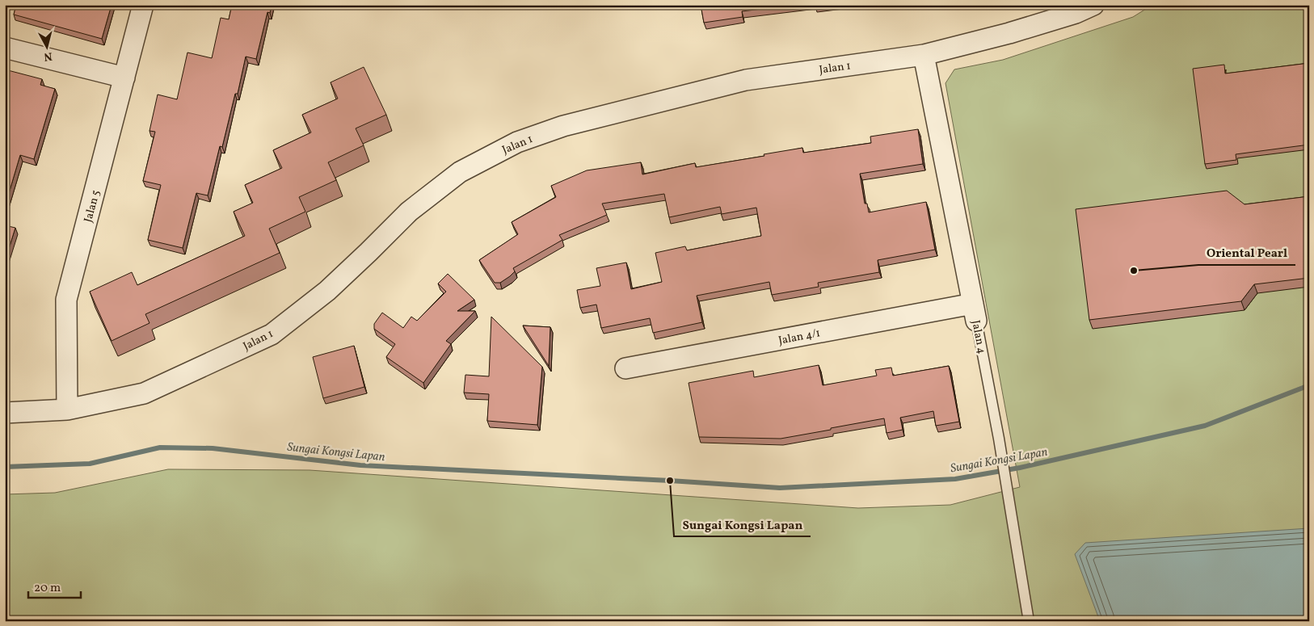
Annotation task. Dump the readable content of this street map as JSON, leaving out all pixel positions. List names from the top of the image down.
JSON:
{
  "streets": {
    "street": [
      "Jalan 1",
      "Jalan 5",
      "Jalan 4/1",
      "Jalan 4"
    ]
  },
  "crossings": [
    ["Jalan 1", "Jalan 5"],
    ["Jalan 1", "Jalan 4"],
    ["Jalan 4/1", "Jalan 4"]
  ],
  "water": ["Sungai Kongsi Lapan"],
  "places": ["Oriental Pearl", "Sungai Kongsi Lapan"],
  "scale_bar": "20 m",
  "north": "bottom"
}
